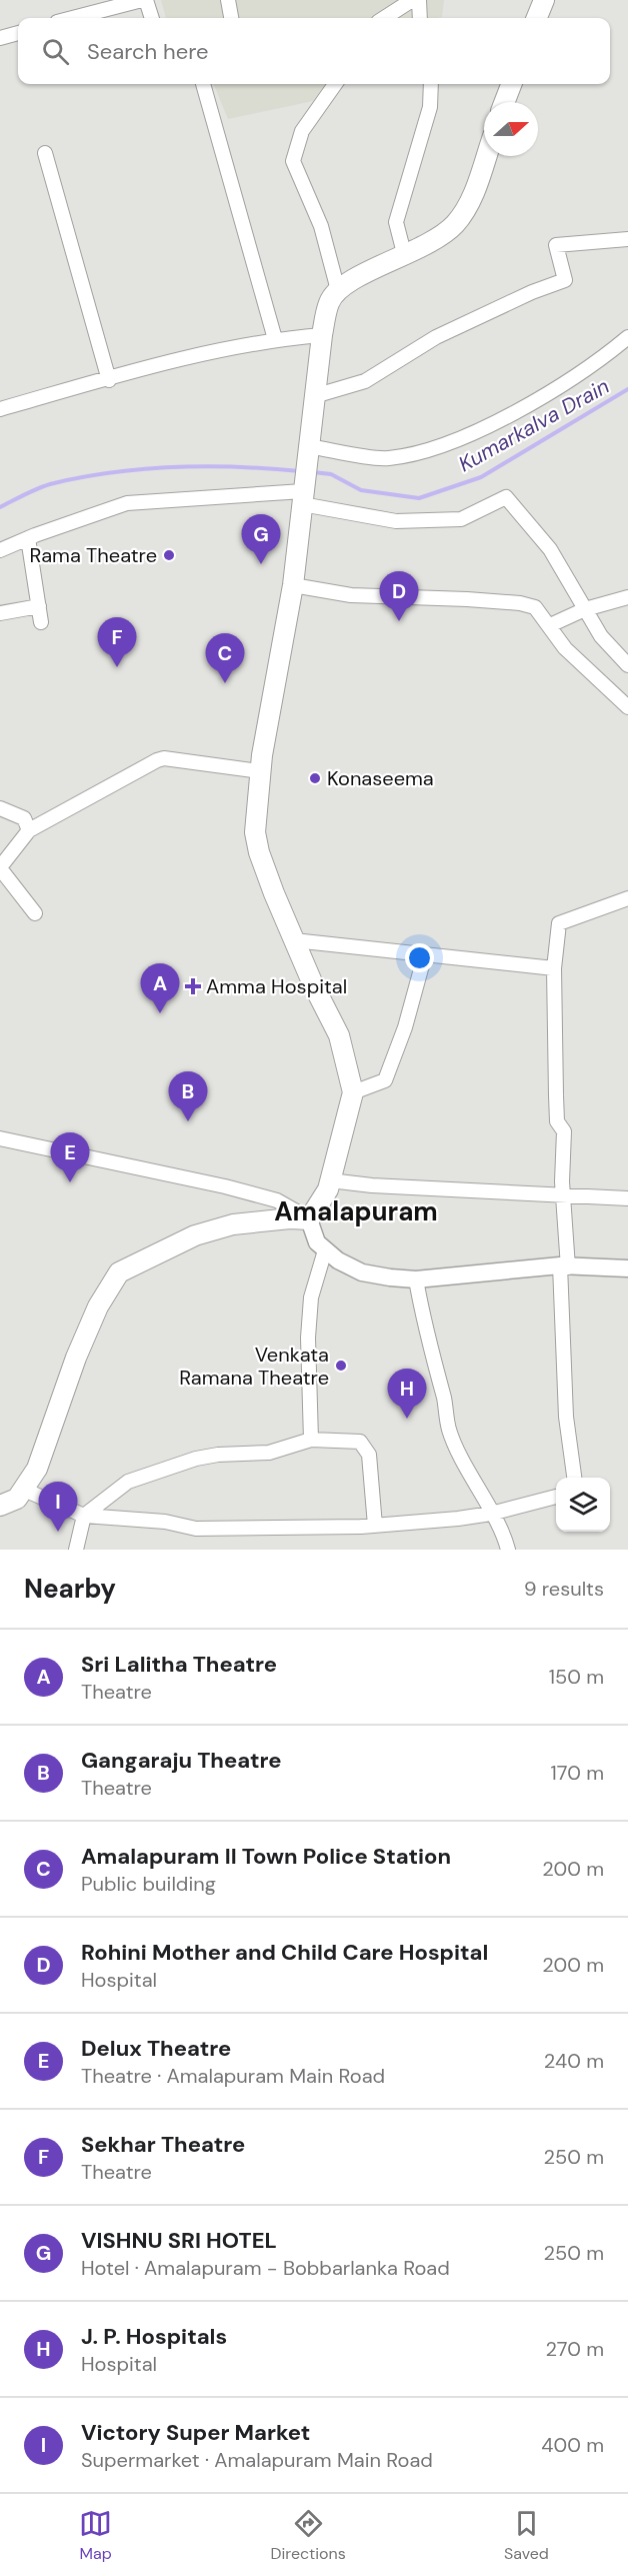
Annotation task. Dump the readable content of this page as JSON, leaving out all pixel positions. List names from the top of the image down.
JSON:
{
  "districts": ["Amalapuram"],
  "water": ["Kumarkalva Drain"],
  "places": {
    "other": ["Rama Theatre", "Konaseema", "Venkata Ramana Theatre"],
    "health": ["Amma Hospital"]
  },
  "north": "right",
  "page": {
    "search": "Search here",
    "pins": [
      "G",
      "D",
      "F",
      "C",
      "A",
      "B",
      "E",
      "H",
      "I"
    ],
    "heading": ["Nearby", "9 results"],
    "list": [
      {
        "mark": "A",
        "name": "Sri Lalitha Theatre",
        "note": "Theatre",
        "value": "150 m"
      },
      {
        "mark": "B",
        "name": "Gangaraju Theatre",
        "note": "Theatre",
        "value": "170 m"
      },
      {
        "mark": "C",
        "name": "Amalapuram II Town Police Station",
        "note": "Public building",
        "value": "200 m"
      },
      {
        "mark": "D",
        "name": "Rohini Mother and Child Care Hospital",
        "note": "Hospital",
        "value": "200 m"
      },
      {
        "mark": "E",
        "name": "Delux Theatre",
        "note": "Theatre · Amalapuram Main Road",
        "value": "240 m"
      },
      {
        "mark": "F",
        "name": "Sekhar Theatre",
        "note": "Theatre",
        "value": "250 m"
      },
      {
        "mark": "G",
        "name": "VISHNU SRI HOTEL",
        "note": "Hotel · Amalapuram - Bobbarlanka Road",
        "value": "250 m"
      },
      {
        "mark": "H",
        "name": "J. P. Hospitals",
        "note": "Hospital",
        "value": "270 m"
      },
      {
        "mark": "I",
        "name": "Victory Super Market",
        "note": "Supermarket · Amalapuram Main Road",
        "value": "400 m"
      }
    ],
    "nav": ["Map", "Directions", "Saved"]
  }
}
